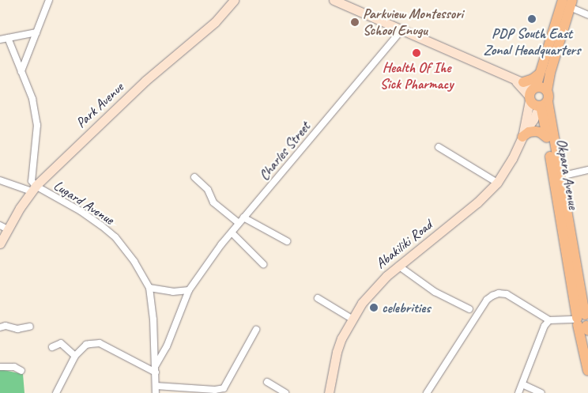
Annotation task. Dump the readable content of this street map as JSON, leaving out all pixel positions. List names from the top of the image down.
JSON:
{
  "streets": {
    "main road": ["Okpara Avenue"],
    "street": [
      "Park Avenue",
      "Charles Street",
      "Lugard Avenue",
      "Abakiliki Road"
    ]
  },
  "crossings": [
    ["Park Avenue", "Lugard Avenue"],
    ["Charles Street", "Lugard Avenue"]
  ],
  "places": [
    "PDP South East Zonal Headquarters",
    "Parkview Montessori School Enugu",
    "Health Of Ihe Sick Pharmacy",
    "celebrities"
  ]
}
